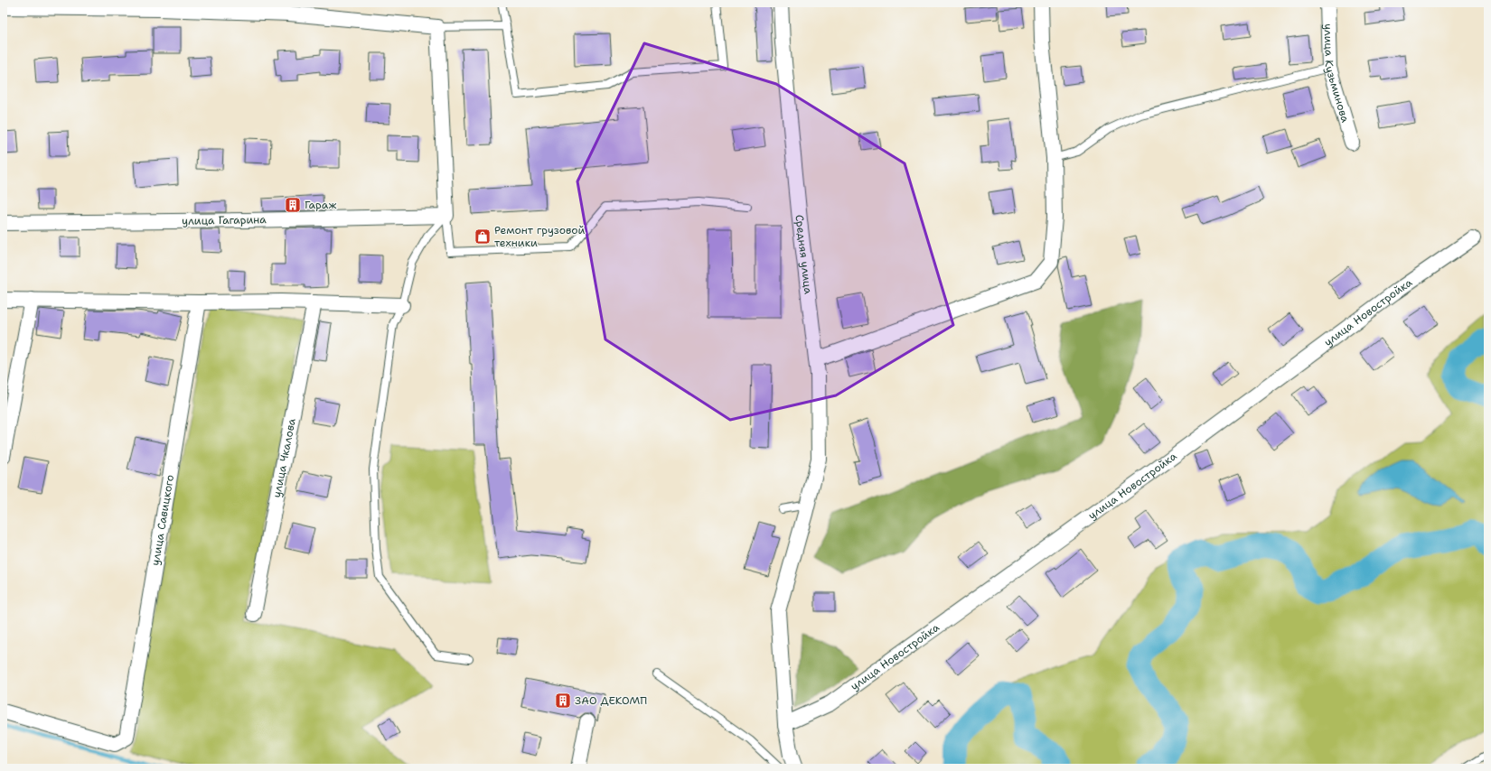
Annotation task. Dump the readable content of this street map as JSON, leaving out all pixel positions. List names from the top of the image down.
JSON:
{
  "streets": {
    "street": [
      "улица Кузьминова",
      "улица Гагарина",
      "Средняя улица",
      "улица Новостройка",
      "улица Чкалова",
      "улица Савицкого"
    ]
  },
  "crossings": [
    ["Средняя улица", "улица Новостройка"]
  ],
  "places": {
    "building": ["Гараж", "ЗАО ДЕКОМП"],
    "shop": ["Ремонт грузовой техники"]
  }
}
